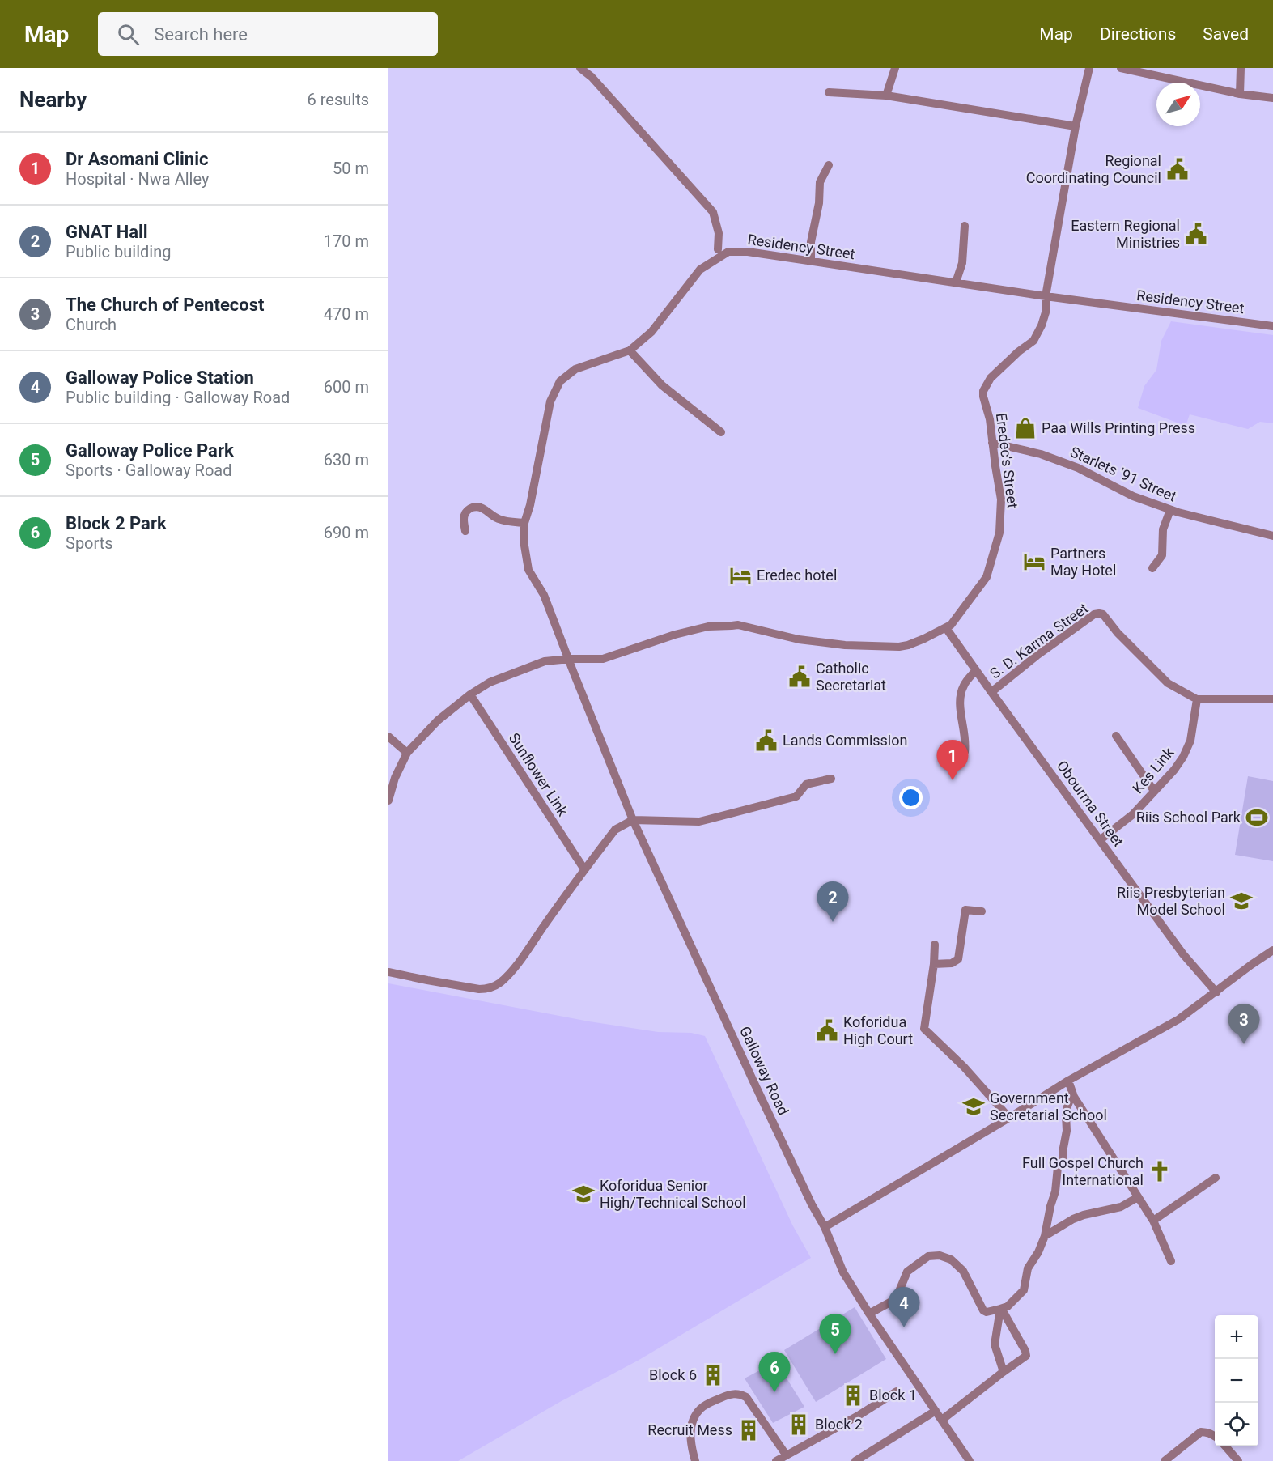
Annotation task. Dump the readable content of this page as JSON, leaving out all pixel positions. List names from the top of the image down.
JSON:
{
  "streets": {
    "street": [
      "Residency Street",
      "Eredec's Street",
      "Starlets '91 Street",
      "S. D. Karma Street",
      "Kes Link",
      "Sunflower Link",
      "Obourma Street",
      "Galloway Road"
    ]
  },
  "crossings": [
    ["Residency Street", "Eredec's Street"],
    ["Residency Street", "Galloway Road"],
    ["Eredec's Street", "Starlets '91 Street"],
    ["Eredec's Street", "Sunflower Link"],
    ["Eredec's Street", "Obourma Street"],
    ["S. D. Karma Street", "Kes Link"],
    ["S. D. Karma Street", "Obourma Street"],
    ["Kes Link", "Obourma Street"]
  ],
  "places": {
    "public building": [
      "Regional Coordinating Council",
      "Eastern Regional Ministries",
      "Catholic Secretariat",
      "Lands Commission",
      "Koforidua High Court"
    ],
    "shop": ["Paa Wills Printing Press"],
    "hotel": ["Partners May Hotel", "Eredec hotel"],
    "sports": ["Riis School Park"],
    "school or university": ["Riis Presbyterian Model School", "Government Secretarial School", "Koforidua Senior High/Technical School"],
    "church": ["Full Gospel Church International"],
    "building": [
      "Block 6",
      "Block 1",
      "Block 2",
      "Recruit Mess"
    ]
  },
  "north": "top right",
  "page": {
    "header": "Map",
    "search": "Search here",
    "nav": ["Map", "Directions", "Saved"],
    "heading": ["Nearby", "6 results"],
    "list": [
      {
        "mark": "1",
        "name": "Dr Asomani Clinic",
        "note": "Hospital · Nwa Alley",
        "value": "50 m"
      },
      {
        "mark": "2",
        "name": "GNAT Hall",
        "note": "Public building",
        "value": "170 m"
      },
      {
        "mark": "3",
        "name": "The Church of Pentecost",
        "note": "Church",
        "value": "470 m"
      },
      {
        "mark": "4",
        "name": "Galloway Police Station",
        "note": "Public building · Galloway Road",
        "value": "600 m"
      },
      {
        "mark": "5",
        "name": "Galloway Police Park",
        "note": "Sports · Galloway Road",
        "value": "630 m"
      },
      {
        "mark": "6",
        "name": "Block 2 Park",
        "note": "Sports",
        "value": "690 m"
      }
    ],
    "pins": [
      "1",
      "2",
      "3",
      "4",
      "5",
      "6"
    ],
    "map_buttons": ["+", "−"]
  }
}
